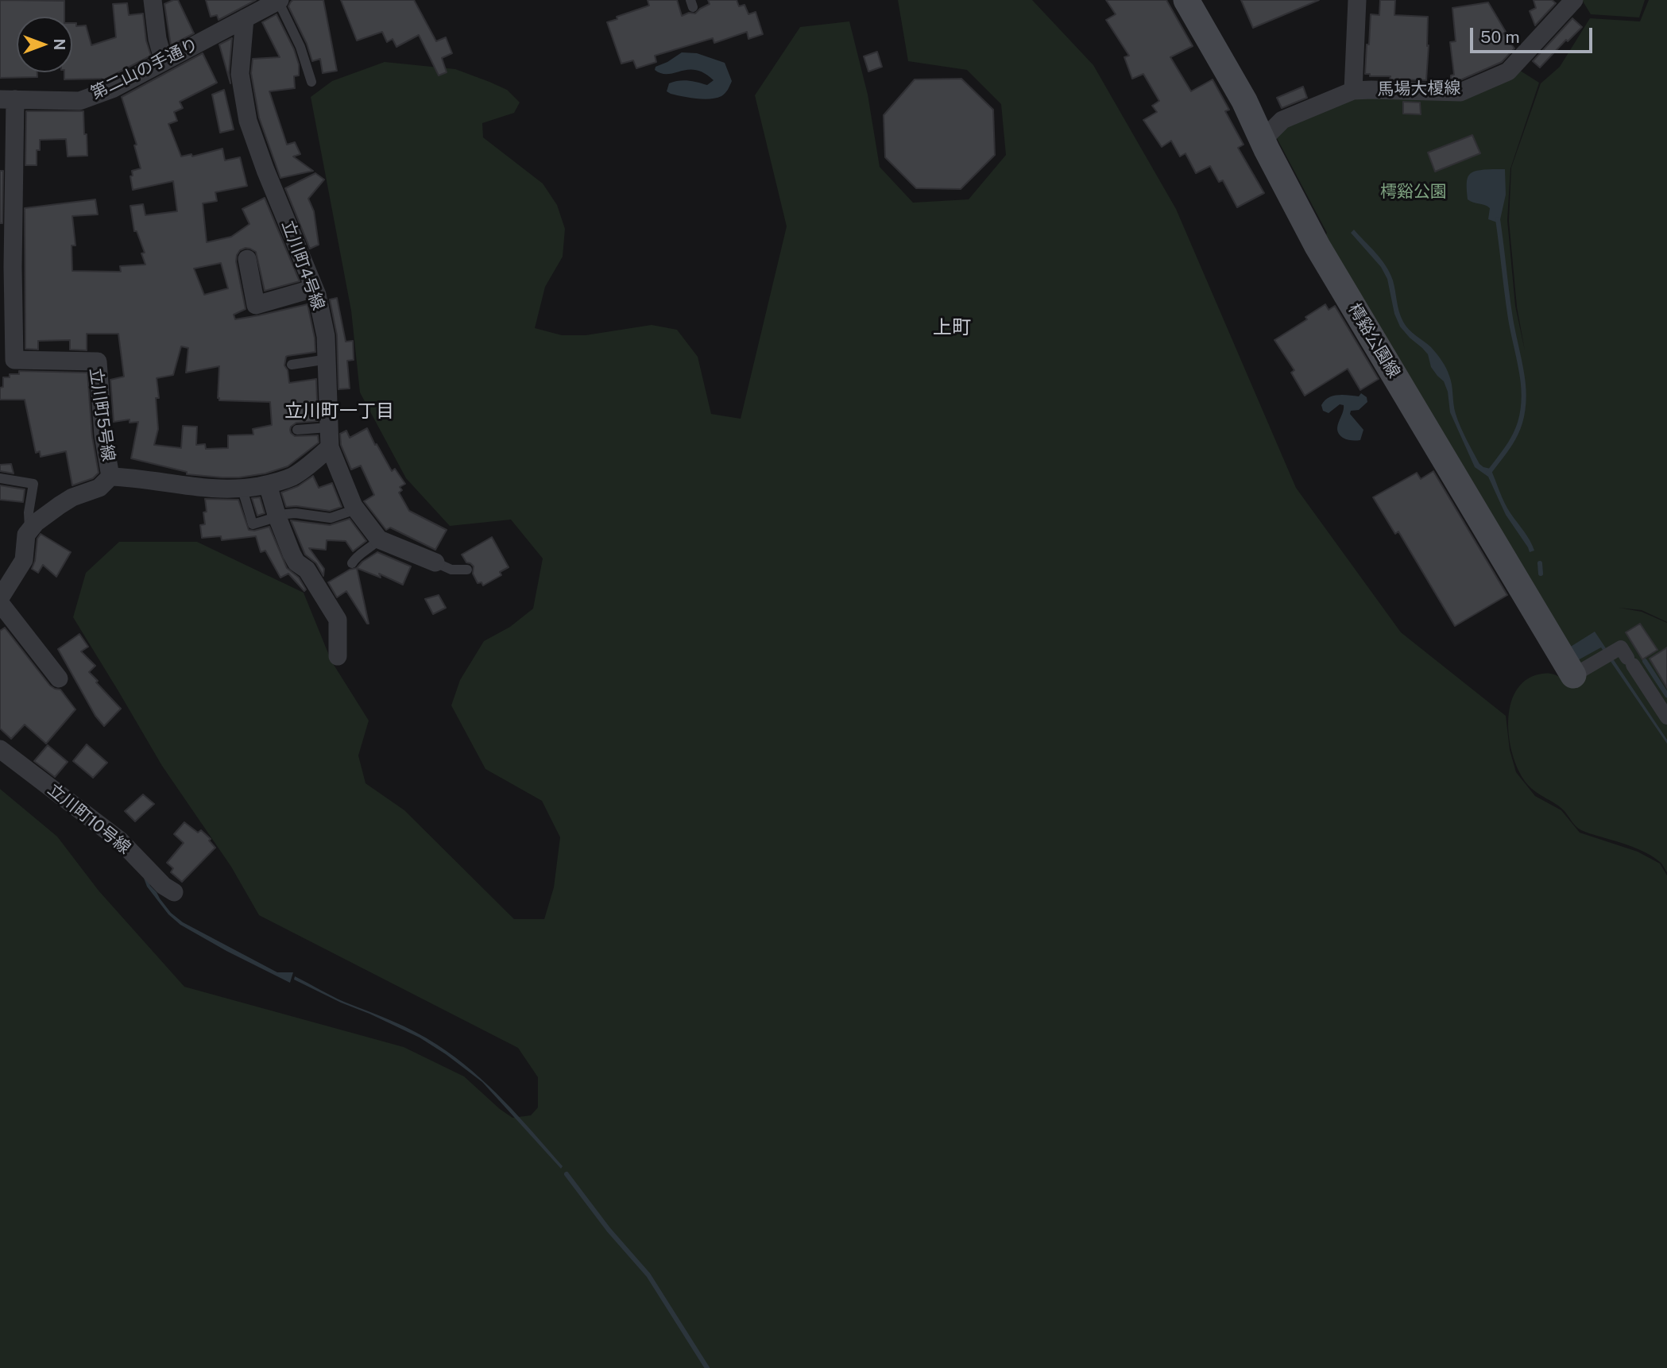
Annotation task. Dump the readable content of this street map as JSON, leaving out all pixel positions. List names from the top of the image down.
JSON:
{
  "streets": {
    "main road": ["樗谿公園線"],
    "street": [
      "第二山の手通り",
      "馬場大榎線",
      "立川町4号線",
      "立川町5号線",
      "立川町10号線"
    ]
  },
  "crossings": [
    ["第二山の手通り", "立川町4号線"],
    ["第二山の手通り", "立川町5号線"]
  ],
  "districts": ["上町", "立川町一丁目"],
  "parks": ["樗谿公園"],
  "scale_bar": "50 m",
  "north": "right"
}
